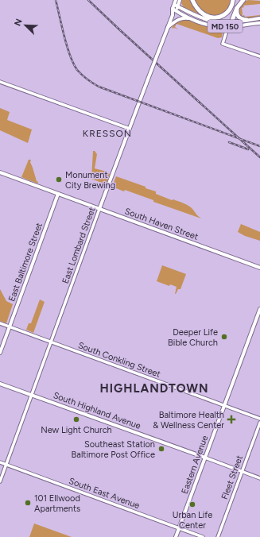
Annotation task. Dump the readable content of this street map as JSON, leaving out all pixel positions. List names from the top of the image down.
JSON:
{
  "streets": {
    "main road": [
      "MD 150",
      "South Haven Street",
      "East Lombard Street",
      "East Baltimore Street",
      "South Highland Avenue",
      "Eastern Avenue"
    ],
    "street": ["South Conkling Street", "Fleet Street", "South East Avenue"]
  },
  "crossings": [
    ["MD 150", "East Lombard Street"],
    ["South Haven Street", "East Lombard Street"],
    ["South Haven Street", "East Baltimore Street"],
    ["East Lombard Street", "South Conkling Street"],
    ["East Lombard Street", "South Highland Avenue"],
    ["East Lombard Street", "South East Avenue"],
    ["East Baltimore Street", "South Conkling Street"],
    ["South Conkling Street", "Eastern Avenue"],
    ["South Highland Avenue", "Eastern Avenue"],
    ["South Highland Avenue", "Fleet Street"],
    ["Eastern Avenue", "South East Avenue"]
  ],
  "districts": ["KRESSON", "HIGHLANDTOWN"],
  "places": {
    "other": [
      "Monument City Brewing",
      "Deeper Life Bible Church",
      "New Light Church",
      "Southeast Station Baltimore Post Office",
      "101 Ellwood Apartments",
      "Urban Life Center"
    ],
    "health": ["Baltimore Health & Wellness Center"]
  },
  "north": "top left"
}
